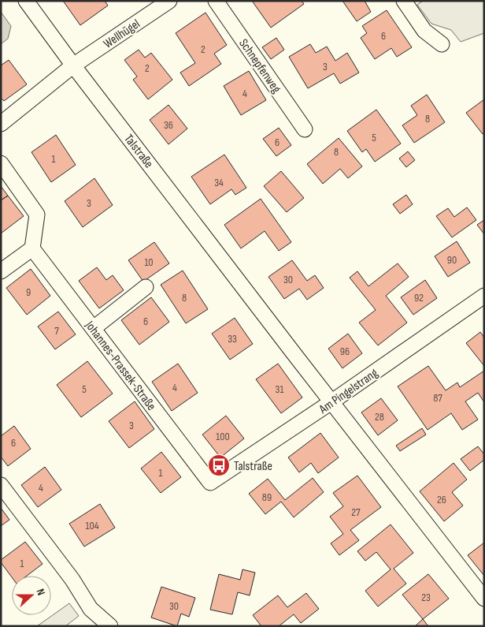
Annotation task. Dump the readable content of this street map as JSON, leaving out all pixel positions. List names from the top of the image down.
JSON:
{
  "streets": {
    "street": [
      "Wellhügel",
      "Schnepfenweg",
      "Talstraße",
      "Johannes-Prassek-Straße",
      "Am Pingelstrang"
    ]
  },
  "crossings": [
    ["Wellhügel", "Talstraße"],
    ["Talstraße", "Am Pingelstrang"],
    ["Johannes-Prassek-Straße", "Am Pingelstrang"]
  ],
  "places": {
    "bus stop": ["Talstraße"]
  },
  "house_numbers": [
    "6",
    "2",
    "3",
    "2",
    "4",
    "8",
    "36",
    "5",
    "6",
    "8",
    "1",
    "34",
    "3",
    "90",
    "10",
    "30",
    "9",
    "8",
    "92",
    "6",
    "7",
    "33",
    "96",
    "4",
    "5",
    "31",
    "87",
    "28",
    "3",
    "100",
    "6",
    "1",
    "4",
    "89",
    "26",
    "27",
    "104",
    "1",
    "23",
    "30"
  ],
  "north": "right"
}
